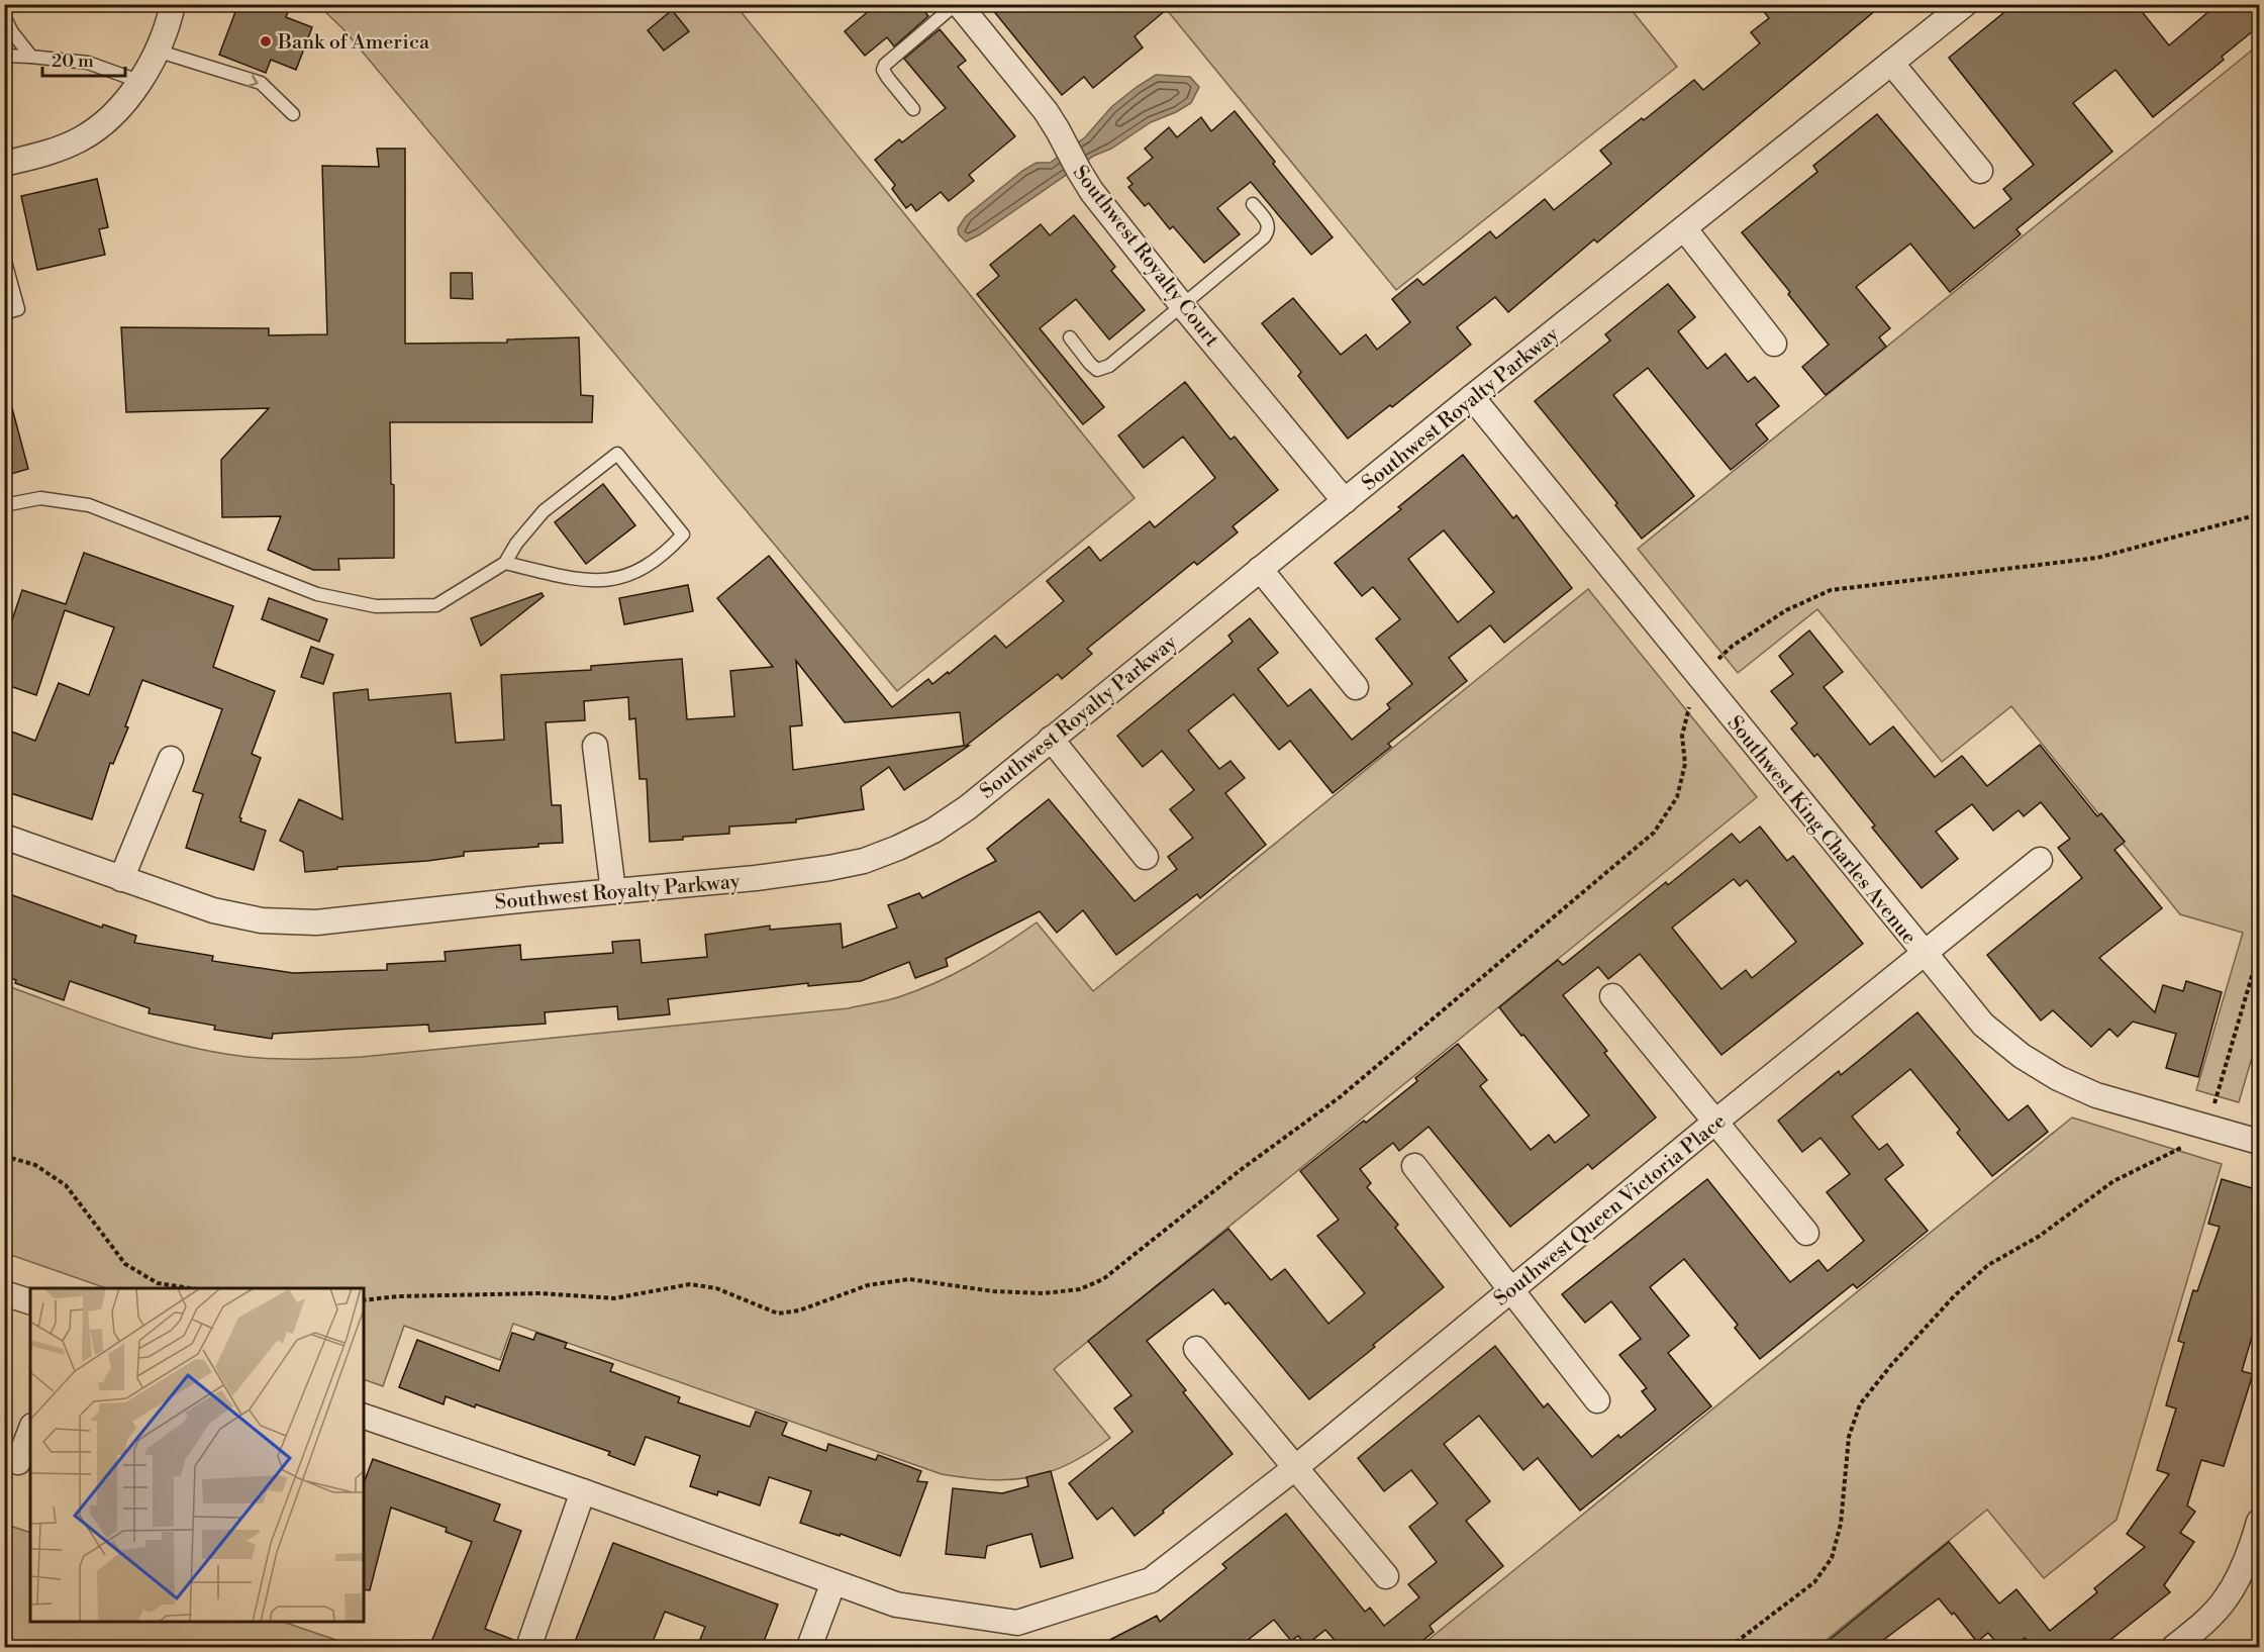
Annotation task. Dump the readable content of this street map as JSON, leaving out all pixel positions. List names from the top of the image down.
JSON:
{
  "streets": {
    "street": [
      "Southwest Royalty Court",
      "Southwest Royalty Parkway",
      "Southwest King Charles Avenue",
      "Southwest Queen Victoria Place"
    ]
  },
  "crossings": [
    ["Southwest Royalty Court", "Southwest Royalty Parkway"],
    ["Southwest Royalty Parkway", "Southwest King Charles Avenue"],
    ["Southwest King Charles Avenue", "Southwest Queen Victoria Place"]
  ],
  "places": ["Bank of America"],
  "scale_bar": "20 m"
}
